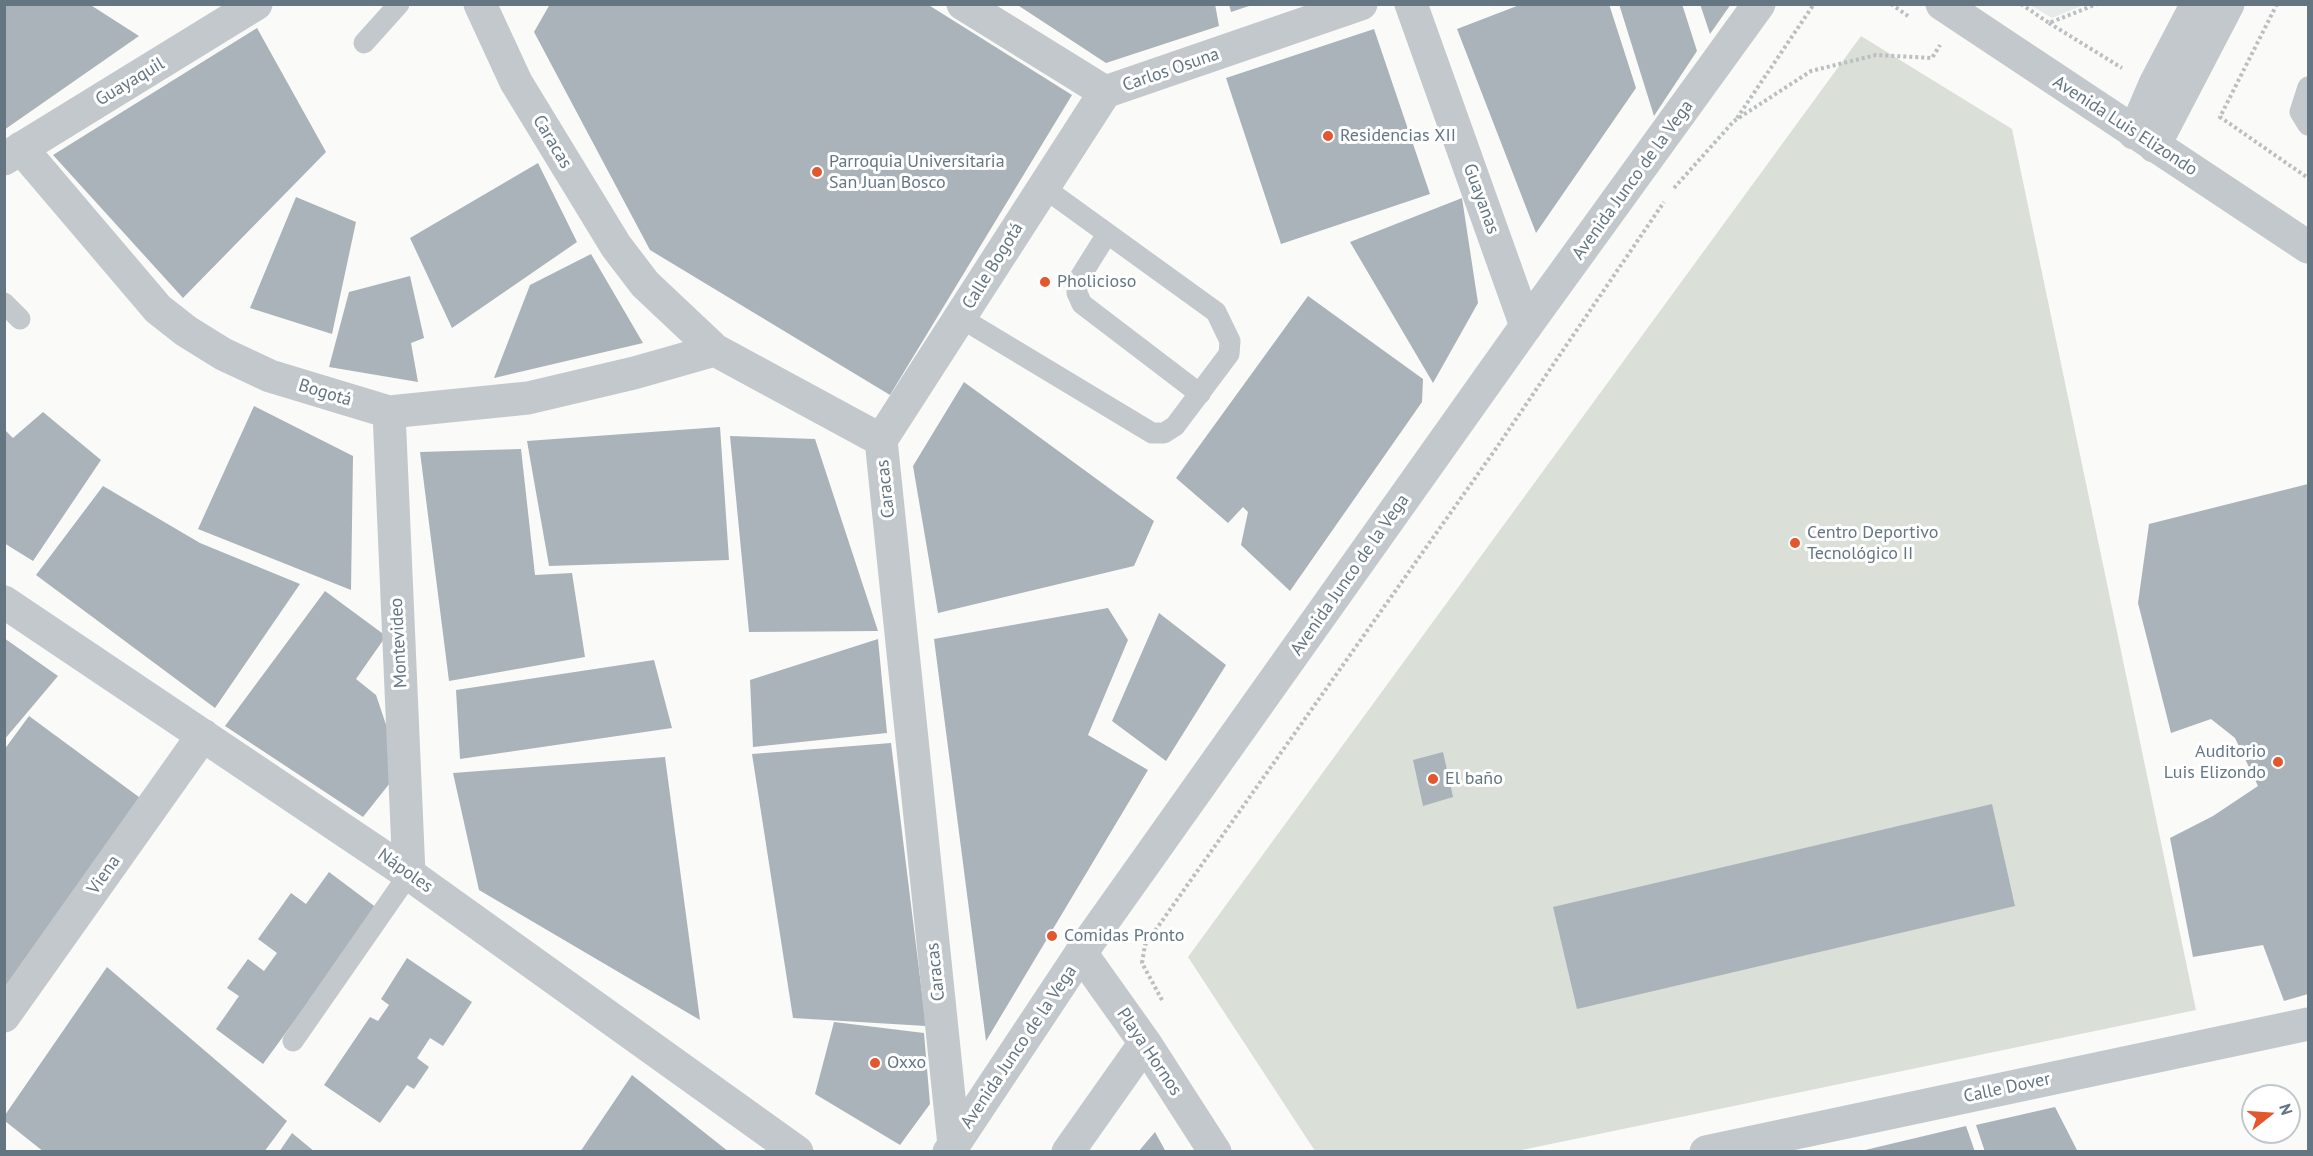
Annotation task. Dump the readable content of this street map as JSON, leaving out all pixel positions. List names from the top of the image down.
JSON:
{
  "streets": {
    "street": [
      "Carlos Osuna",
      "Guayaquil",
      "Avenida Luis Elizondo",
      "Caracas",
      "Avenida Junco de la Vega",
      "Guayanas",
      "Calle Bogotá",
      "Bogotá",
      "Montevideo",
      "Nápoles",
      "Viena",
      "Playa Hornos",
      "Calle Dover"
    ]
  },
  "crossings": [
    ["Carlos Osuna", "Calle Bogotá"],
    ["Guayaquil", "Bogotá"],
    ["Caracas", "Avenida Junco de la Vega"],
    ["Caracas", "Calle Bogotá"],
    ["Caracas", "Bogotá"],
    ["Avenida Junco de la Vega", "Guayanas"],
    ["Avenida Junco de la Vega", "Playa Hornos"],
    ["Bogotá", "Montevideo"],
    ["Montevideo", "Nápoles"],
    ["Nápoles", "Viena"]
  ],
  "places": [
    "Residencias XII",
    "Parroquia Universitaria San Juan Bosco",
    "Pholicioso",
    "Centro Deportivo Tecnológico II",
    "Auditorio Luis Elizondo",
    "El baño",
    "Comidas Pronto",
    "Oxxo"
  ],
  "north": "right"
}
